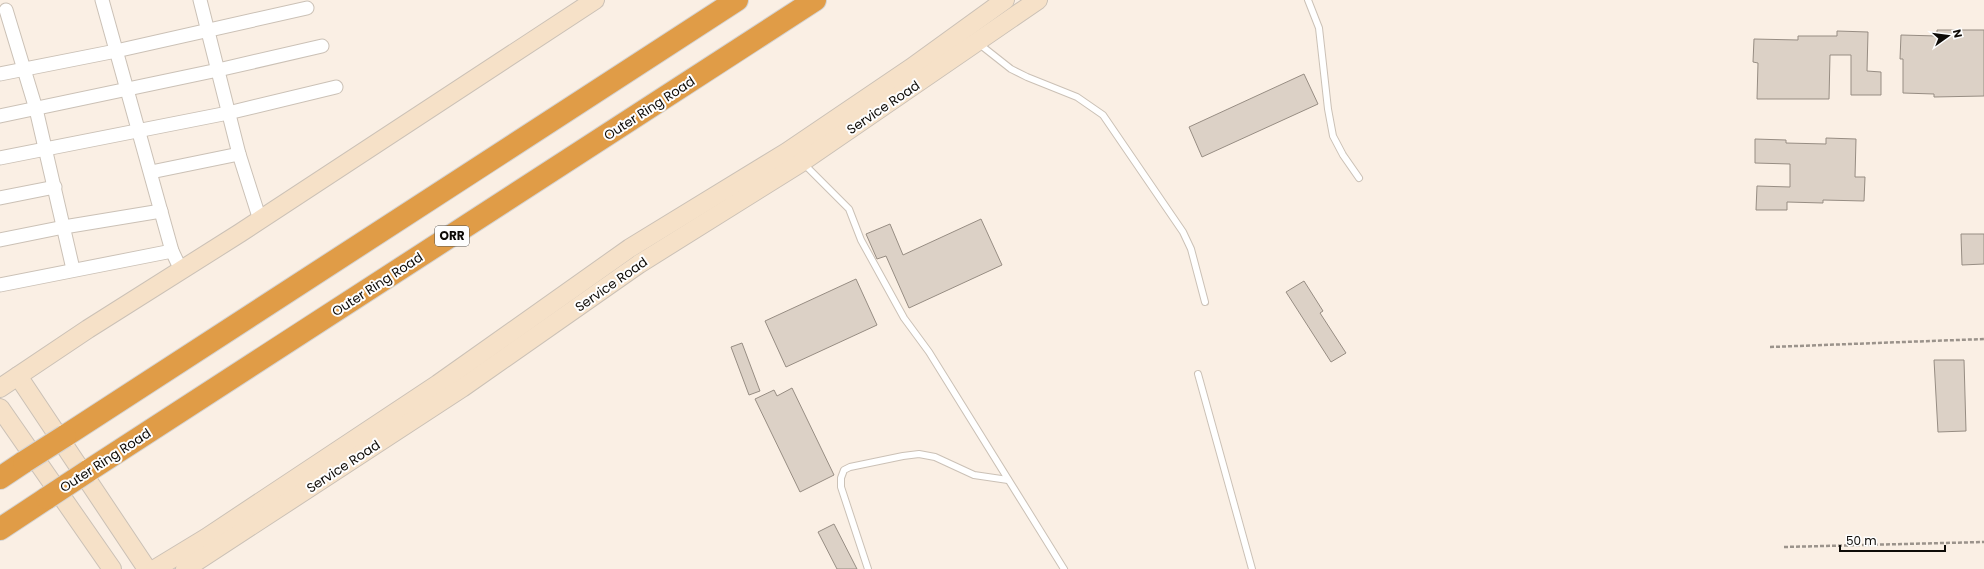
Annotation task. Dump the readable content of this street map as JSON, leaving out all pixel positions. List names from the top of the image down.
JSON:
{
  "streets": {
    "highway": ["Outer Ring Road", "ORR"],
    "main road": ["Service Road"]
  },
  "scale_bar": "50 m",
  "north": "right"
}
